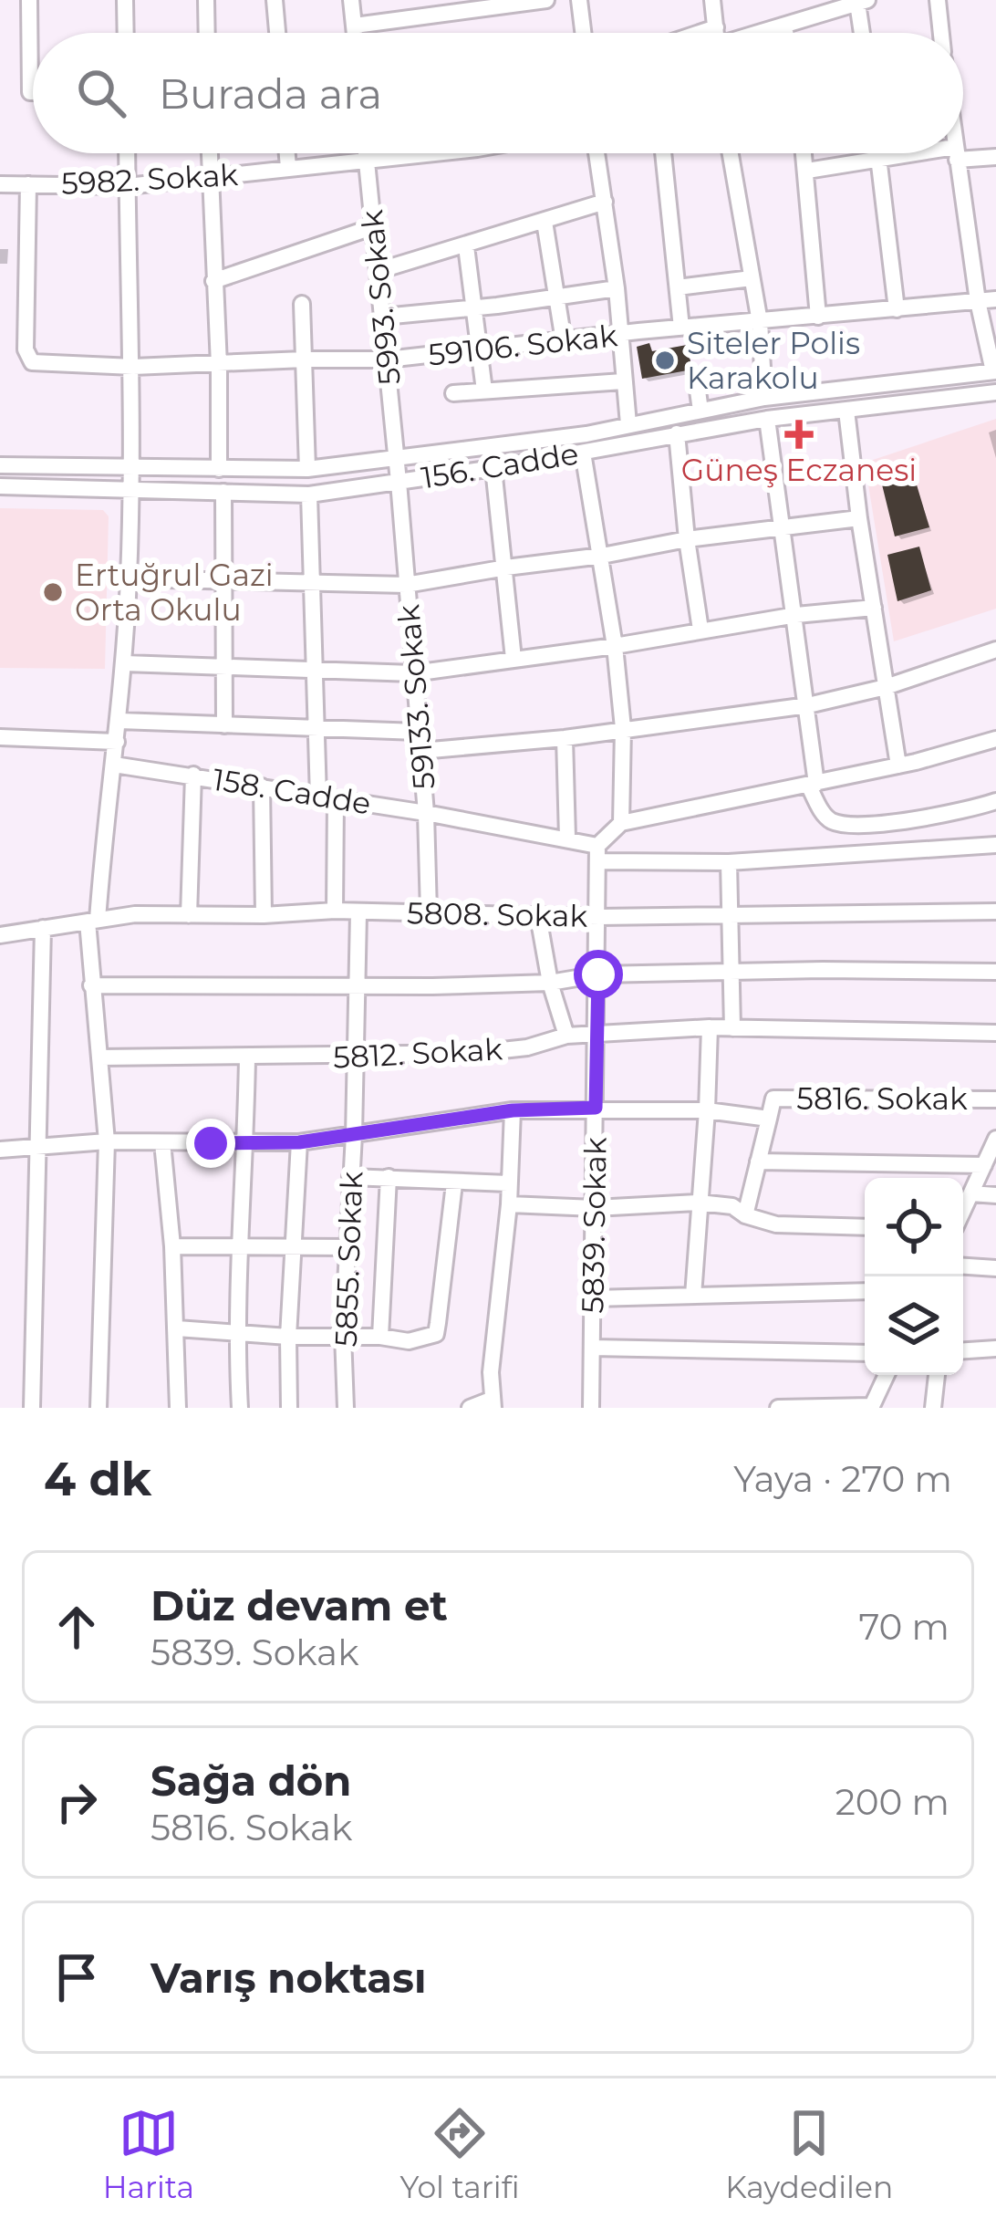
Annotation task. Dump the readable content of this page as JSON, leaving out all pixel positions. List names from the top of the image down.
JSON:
{
  "streets": {
    "street": [
      "5982. Sokak",
      "5993. Sokak",
      "59106. Sokak",
      "156. Cadde",
      "59133. Sokak",
      "158. Cadde",
      "5808. Sokak",
      "5812. Sokak",
      "5816. Sokak",
      "5839. Sokak",
      "5855. Sokak"
    ]
  },
  "crossings": [
    ["5982. Sokak", "5993. Sokak"],
    ["5982. Sokak", "59106. Sokak"],
    ["5993. Sokak", "59106. Sokak"],
    ["5993. Sokak", "156. Cadde"],
    ["5993. Sokak", "59133. Sokak"],
    ["156. Cadde", "59133. Sokak"],
    ["59133. Sokak", "158. Cadde"],
    ["59133. Sokak", "5808. Sokak"],
    ["158. Cadde", "5839. Sokak"],
    ["5808. Sokak", "5839. Sokak"],
    ["5808. Sokak", "5855. Sokak"],
    ["5812. Sokak", "5839. Sokak"],
    ["5812. Sokak", "5855. Sokak"],
    ["5816. Sokak", "5839. Sokak"],
    ["5816. Sokak", "5855. Sokak"]
  ],
  "places": {
    "other": ["Siteler Polis Karakolu", "Ertuğrul Gazi Orta Okulu"],
    "health": ["Güneş Eczanesi"]
  },
  "page": {
    "search": "Burada ara",
    "heading": ["4 dk", "Yaya · 270 m"],
    "list": [
      ["Düz devam et", "5839. Sokak", "70 m"],
      ["Sağa dön", "5816. Sokak", "200 m"],
      "Varış noktası"
    ],
    "nav": ["Harita", "Yol tarifi", "Kaydedilen"]
  }
}
